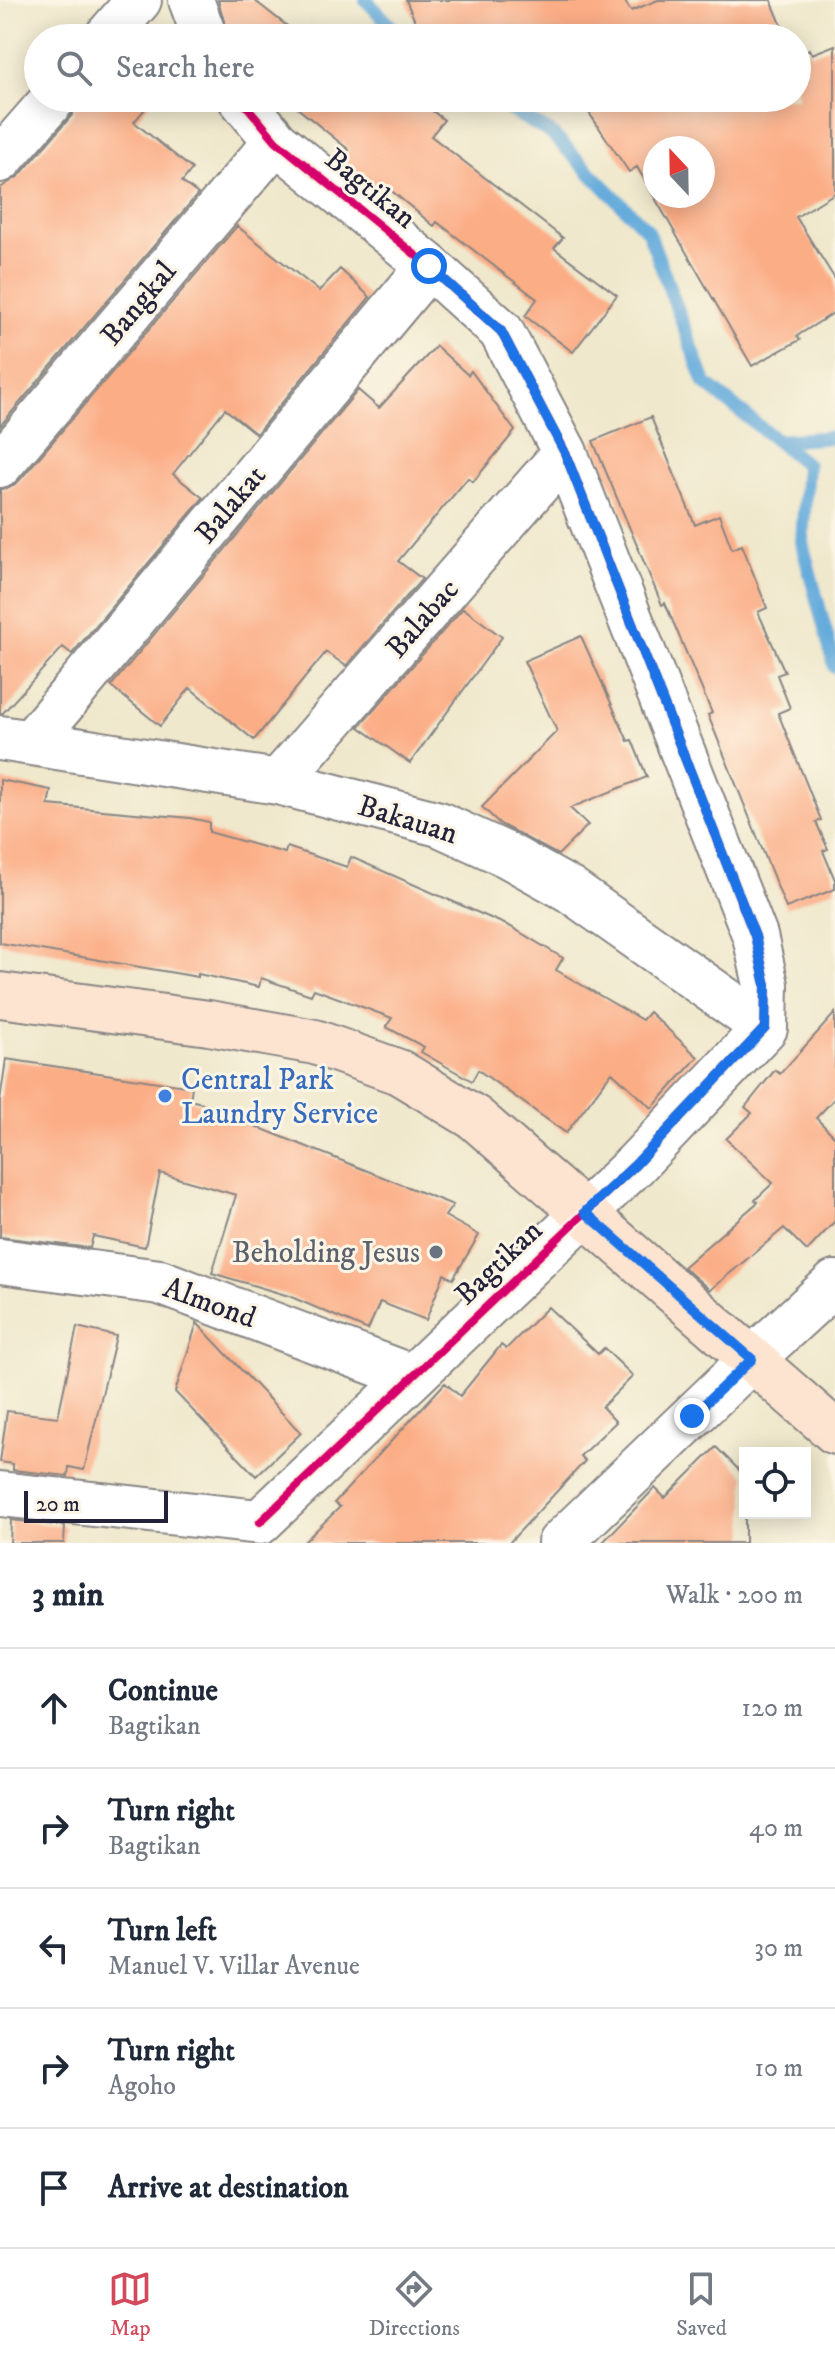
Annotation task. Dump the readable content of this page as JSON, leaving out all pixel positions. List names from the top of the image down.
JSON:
{
  "streets": {
    "street": [
      "Bagtikan",
      "Bangkal",
      "Balakat",
      "Balabac",
      "Bakauan",
      "Almond"
    ]
  },
  "crossings": [
    ["Bagtikan", "Bangkal"],
    ["Bagtikan", "Balakat"],
    ["Bagtikan", "Balabac"],
    ["Bagtikan", "Bakauan"],
    ["Bagtikan", "Almond"],
    ["Balakat", "Bakauan"],
    ["Balabac", "Bakauan"]
  ],
  "places": ["Central Park Laundry Service", "Beholding Jesus"],
  "scale_bar": "20 m",
  "north": "top",
  "page": {
    "search": "Search here",
    "scale": "20 m",
    "heading": ["3 min", "Walk · 200 m"],
    "list": [
      ["Continue", "Bagtikan", "120 m"],
      ["Turn right", "Bagtikan", "40 m"],
      ["Turn left", "Manuel V. Villar Avenue", "30 m"],
      ["Turn right", "Agoho", "10 m"],
      "Arrive at destination"
    ],
    "nav": ["Map", "Directions", "Saved"]
  }
}
